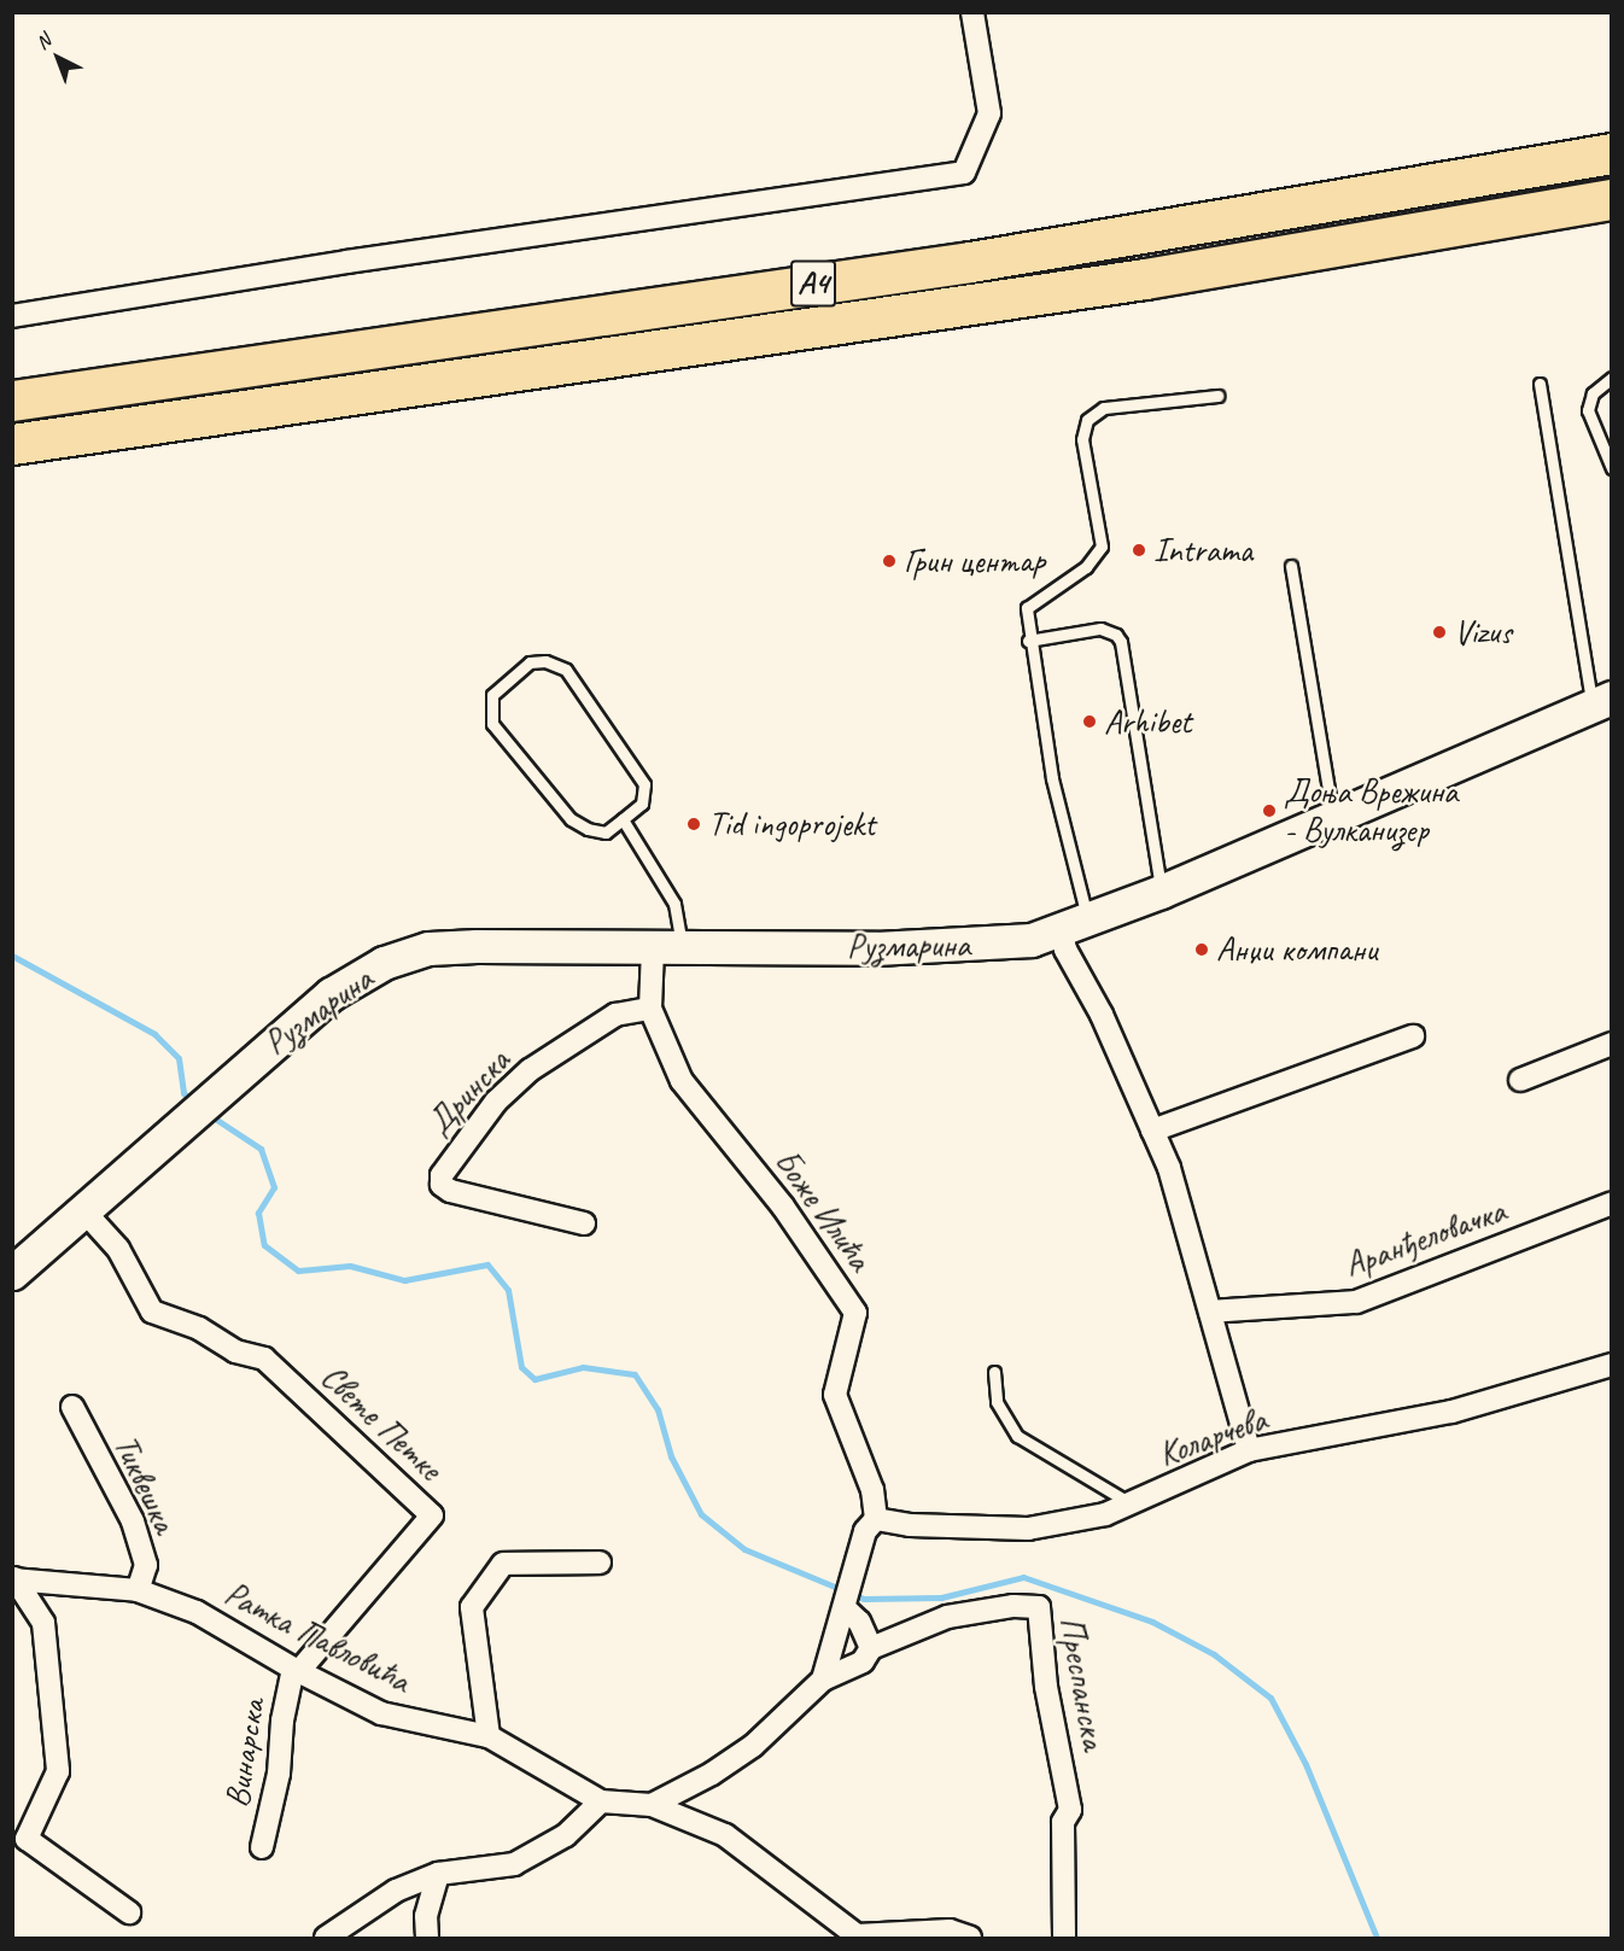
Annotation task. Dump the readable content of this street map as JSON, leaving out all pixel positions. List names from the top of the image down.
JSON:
{
  "streets": {
    "highway": ["A4"],
    "main road": ["Рузмарина"],
    "street": [
      "Дринска",
      "Боже Илића",
      "Аранђеловачка",
      "Свете Петке",
      "Коларчева",
      "Тиквешка",
      "Ратка Павловића",
      "Преспанска",
      "Винарска"
    ]
  },
  "crossings": [
    ["Рузмарина", "Боже Илића"],
    ["Рузмарина", "Свете Петке"],
    ["Дринска", "Боже Илића"],
    ["Боже Илића", "Коларчева"],
    ["Свете Петке", "Ратка Павловића"],
    ["Свете Петке", "Винарска"],
    ["Тиквешка", "Ратка Павловића"],
    ["Ратка Павловића", "Винарска"]
  ],
  "places": [
    "Intrama",
    "Грин центар",
    "Vizus",
    "Arhibet",
    "Доња Врежина - Вулканизер",
    "Tid ingoprojekt",
    "Анџи компани"
  ],
  "north": "top left"
}
